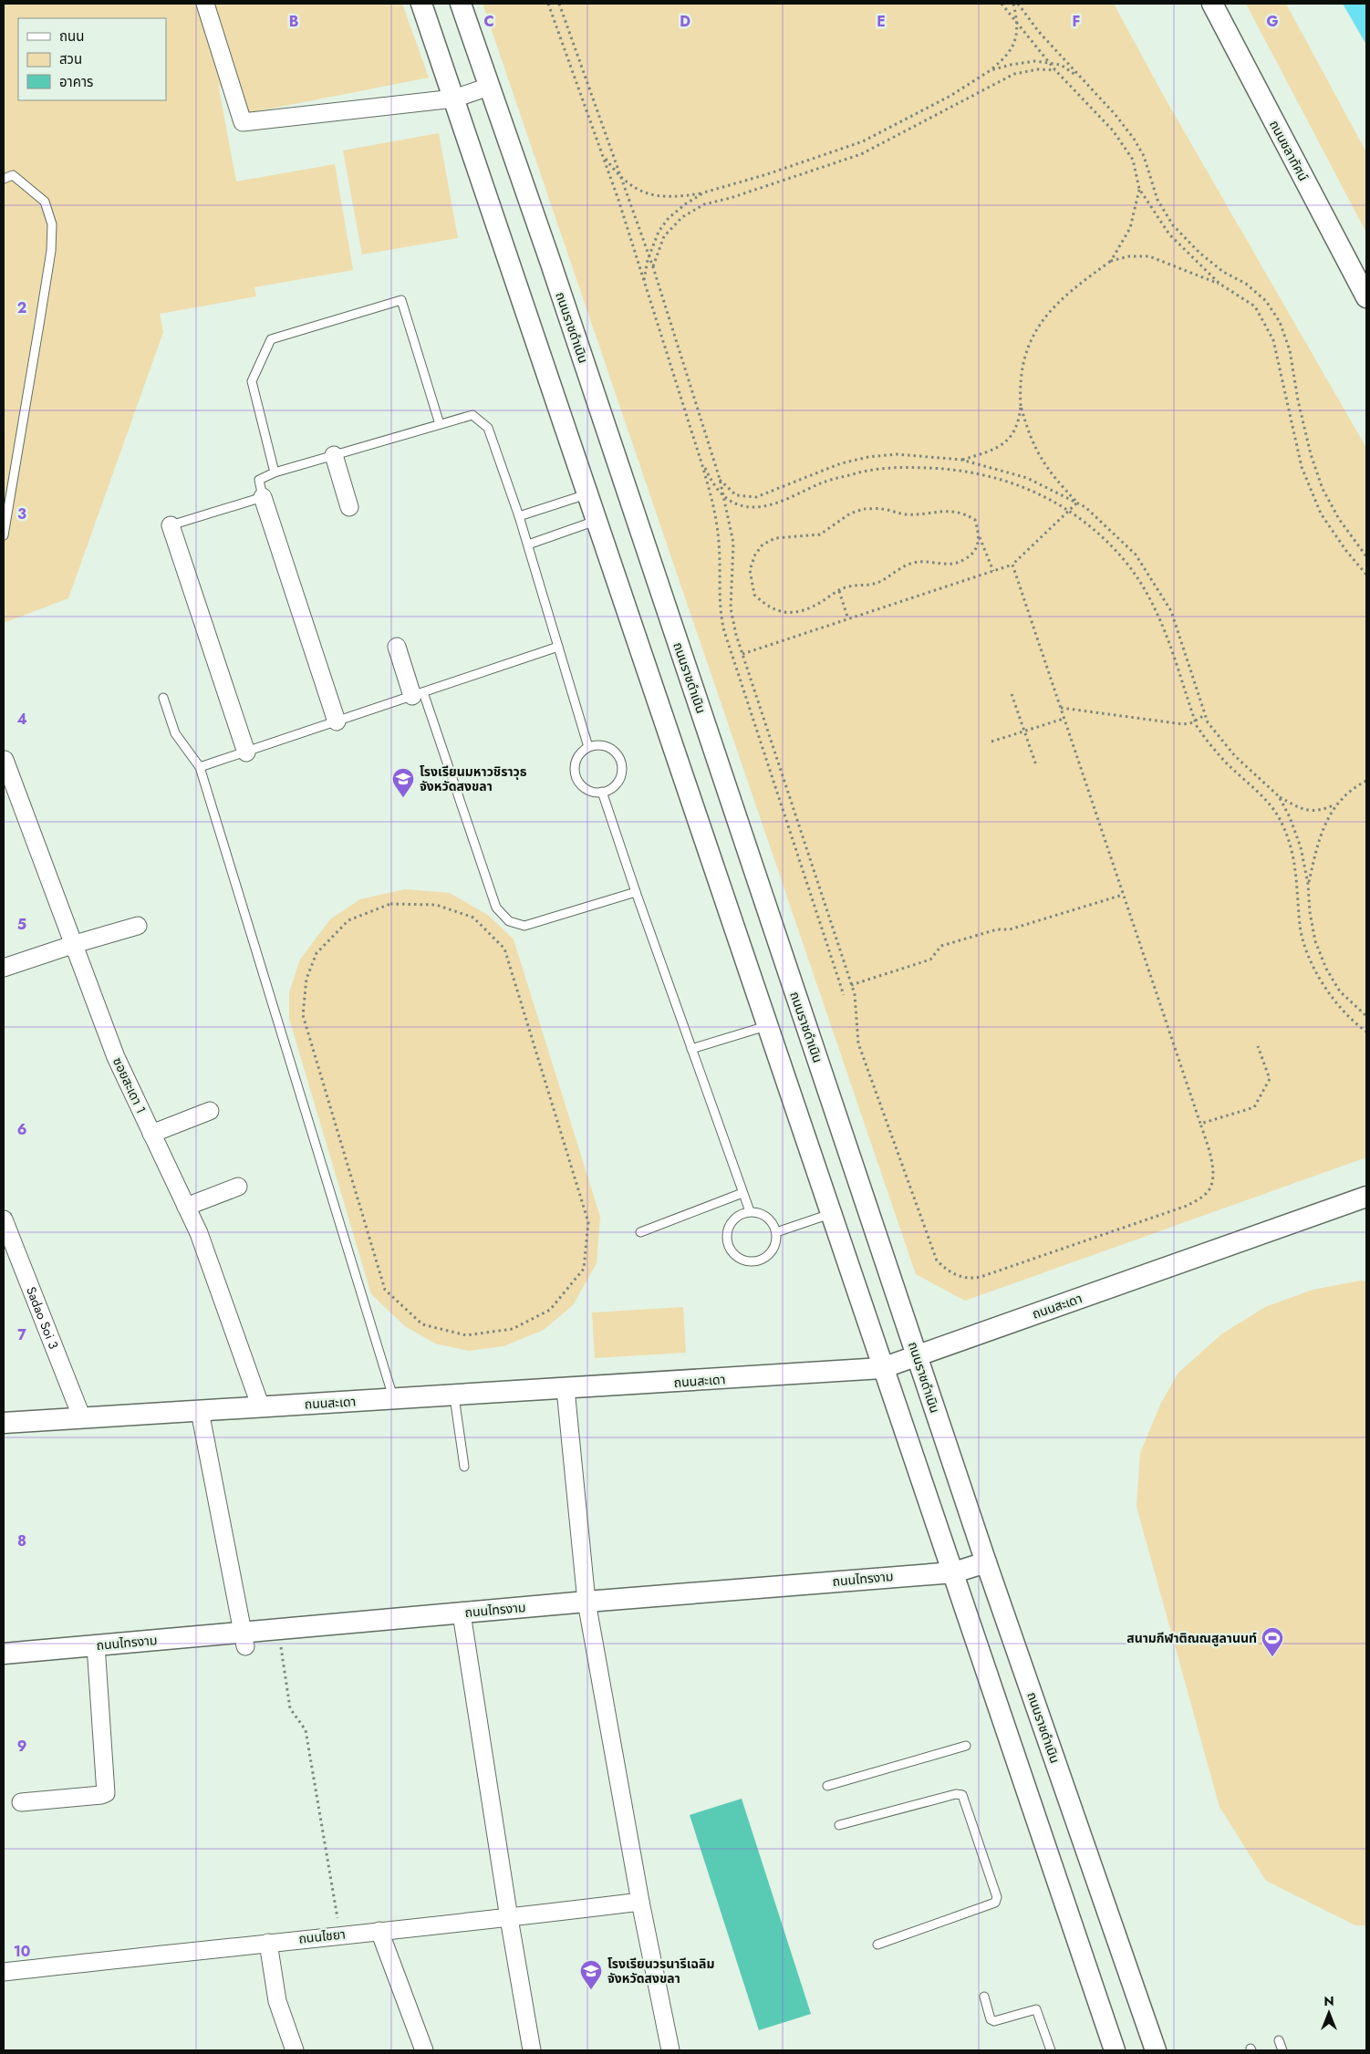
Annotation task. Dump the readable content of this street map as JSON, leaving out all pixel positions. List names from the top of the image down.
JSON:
{
  "streets": {
    "street": [
      "ถนนชลาทัศน์",
      "ถนนราชดำเนิน",
      "ซอยสะเดา 1",
      "ถนนสะเดา",
      "Sadao Soi 3",
      "ถนนไทรงาม",
      "ถนนไชยา"
    ]
  },
  "crossings": [
    ["ถนนราชดำเนิน", "ถนนสะเดา"],
    ["ถนนราชดำเนิน", "ถนนไทรงาม"],
    ["ซอยสะเดา 1", "ถนนสะเดา"],
    ["ถนนสะเดา", "Sadao Soi 3"]
  ],
  "places": {
    "school or university": ["โรงเรียนมหาวชิราวุธ จังหวัดสงขลา", "โรงเรียนวรนารีเฉลิม จังหวัดสงขลา"],
    "sports": ["สนามกีฬาติณณสูลานนท์"]
  },
  "legend": ["ถนน", "สวน", "อาคาร"],
  "north": "top",
  "grid": {
    "columns": [
      "B",
      "C",
      "D",
      "E",
      "F",
      "G"
    ],
    "rows": [
      "2",
      "3",
      "4",
      "5",
      "6",
      "7",
      "8",
      "9",
      "10"
    ]
  }
}
